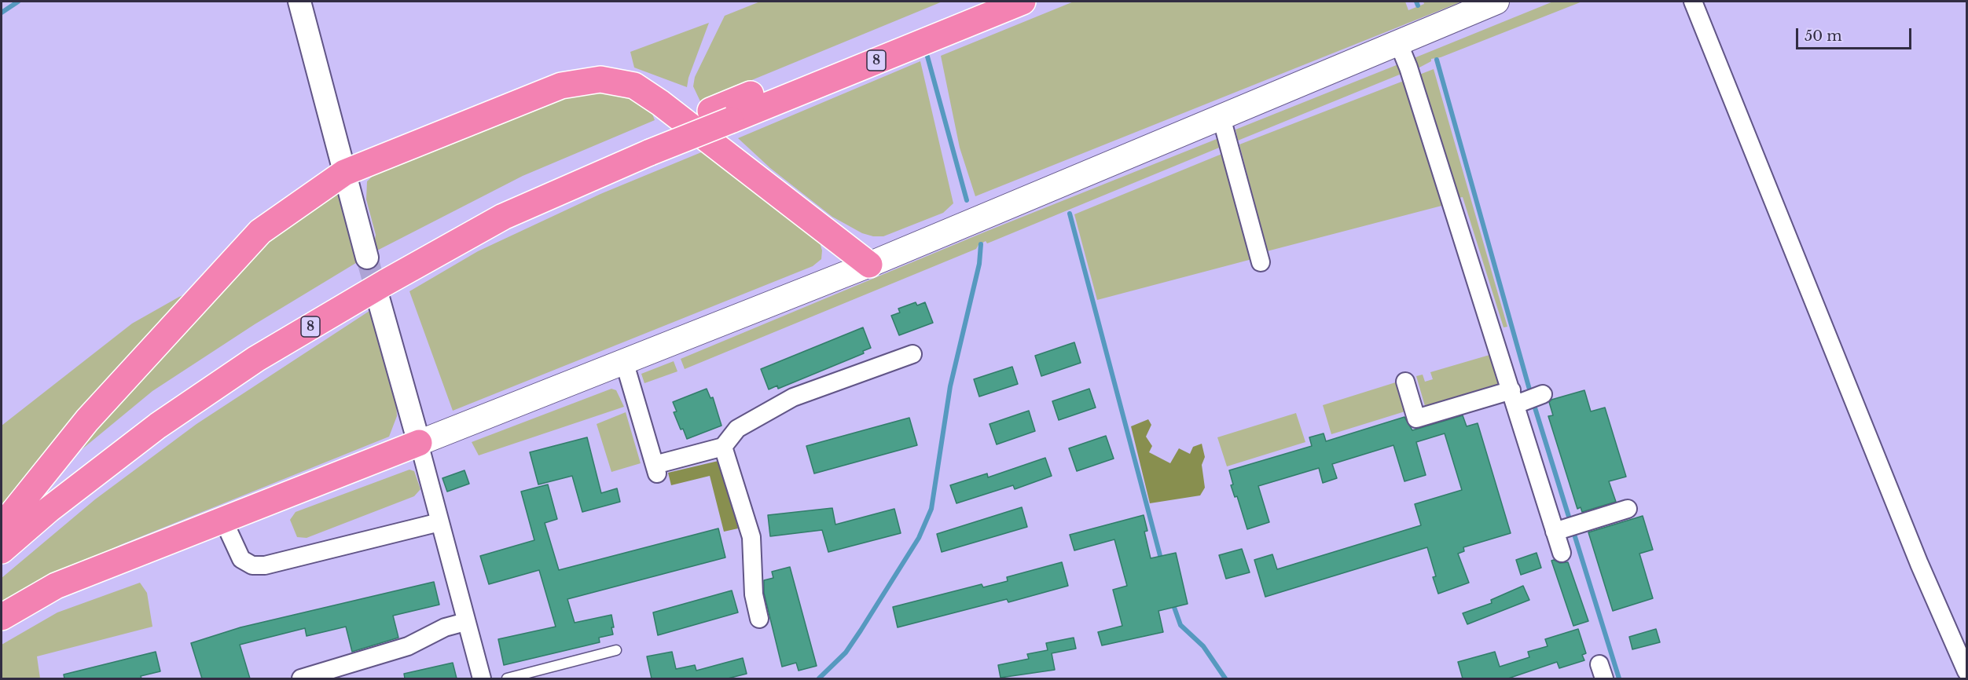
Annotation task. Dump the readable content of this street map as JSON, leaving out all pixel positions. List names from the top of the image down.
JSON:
{
  "streets": {
    "highway": ["8"]
  },
  "scale_bar": "50 m"
}
